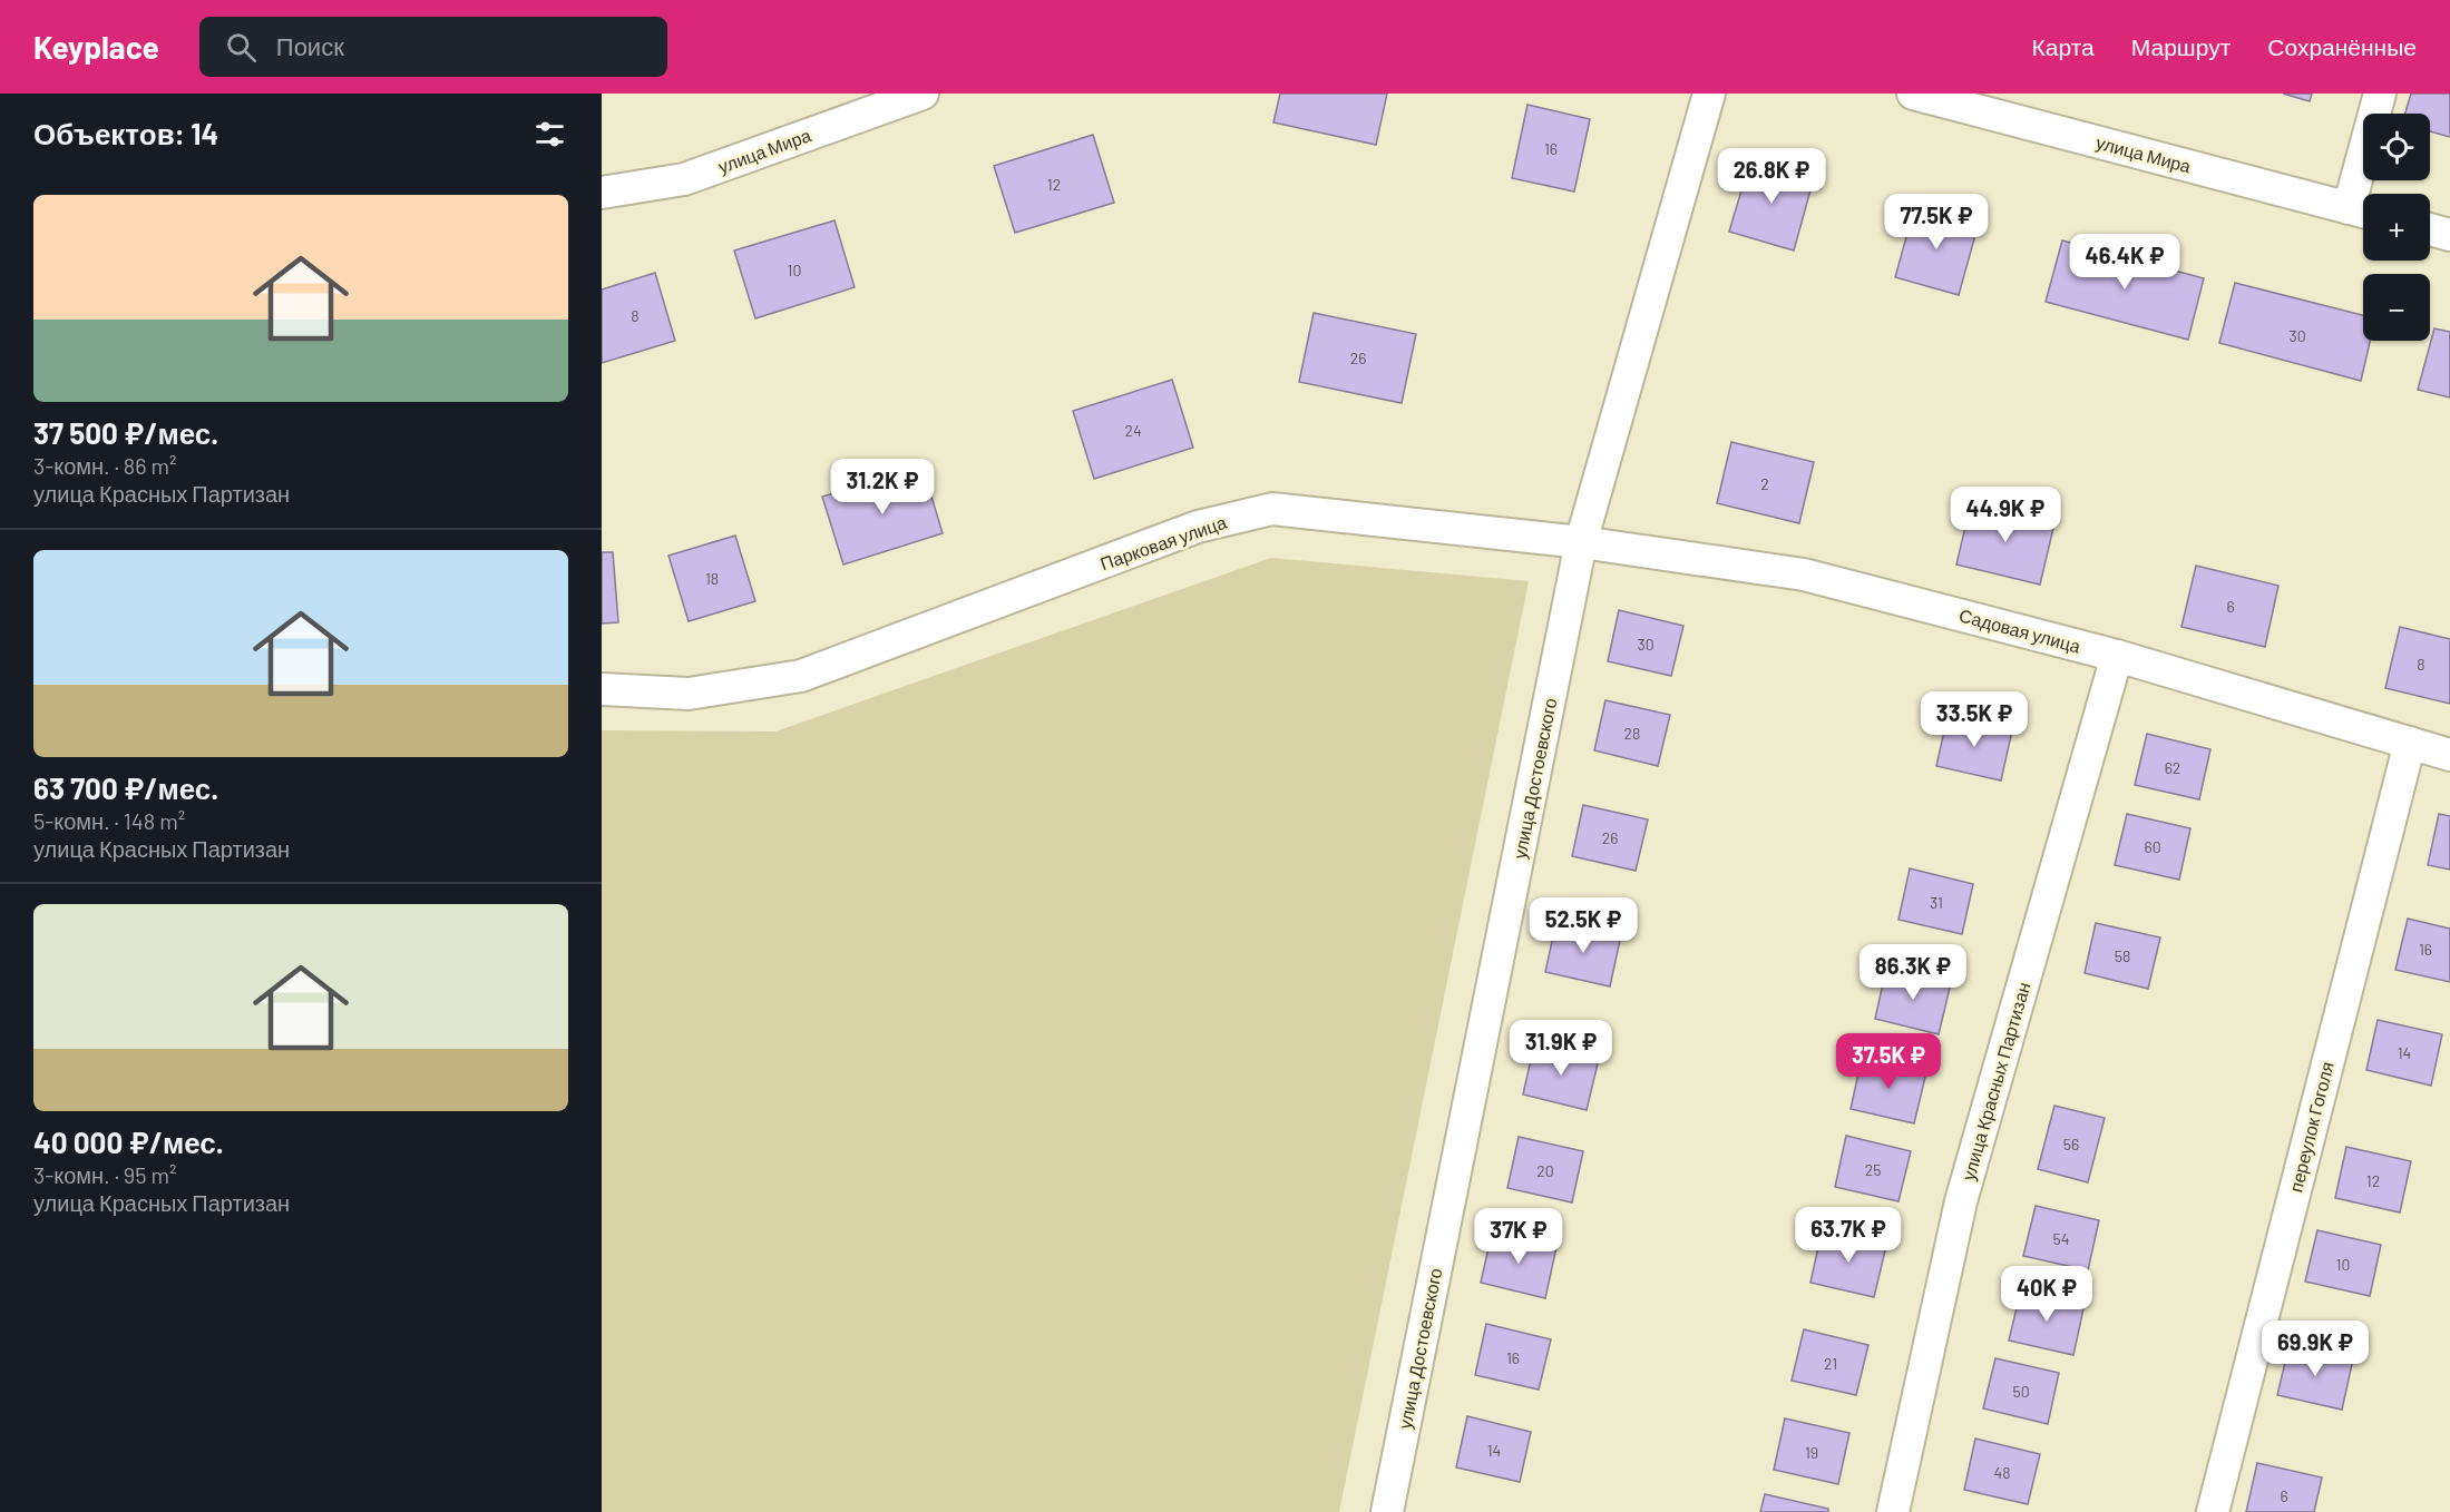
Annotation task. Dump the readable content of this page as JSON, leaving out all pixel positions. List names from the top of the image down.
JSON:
{
  "streets": {
    "street": [
      "улица Мира",
      "Парковая улица",
      "Садовая улица",
      "улица Достоевского",
      "улица Красных Партизан",
      "переулок Гоголя"
    ]
  },
  "crossings": [
    ["Парковая улица", "Садовая улица"],
    ["Парковая улица", "улица Достоевского"],
    ["Садовая улица", "улица Достоевского"],
    ["Садовая улица", "улица Красных Партизан"],
    ["Садовая улица", "переулок Гоголя"]
  ],
  "house_numbers": [
    "16",
    "12",
    "10",
    "8",
    "30",
    "26",
    "24",
    "2",
    "18",
    "6",
    "30",
    "8",
    "28",
    "62",
    "26",
    "60",
    "31",
    "16",
    "58",
    "14",
    "56",
    "25",
    "20",
    "12",
    "54",
    "10",
    "16",
    "21",
    "50",
    "14",
    "19",
    "48",
    "6"
  ],
  "page": {
    "header": "Keyplace",
    "search": "Поиск",
    "nav": ["Карта", "Маршрут", "Сохранённые"],
    "heading": "Объектов: 14",
    "map_buttons": ["+", "−"],
    "price": [
      "26.8K ₽",
      "77.5K ₽",
      "46.4K ₽",
      "31.2K ₽",
      "44.9K ₽",
      "33.5K ₽",
      "52.5K ₽",
      "86.3K ₽",
      "31.9K ₽",
      "37.5K ₽",
      "63.7K ₽",
      "37K ₽",
      "40K ₽",
      "69.9K ₽"
    ],
    "list": [
      {
        "name": "37 500 ₽/мес.",
        "note": "3-комн. · 86 m² · улица Красных Партизан"
      },
      {
        "name": "63 700 ₽/мес.",
        "note": "5-комн. · 148 m² · улица Красных Партизан"
      },
      {
        "name": "40 000 ₽/мес.",
        "note": "3-комн. · 95 m² · улица Красных Партизан"
      }
    ]
  }
}
